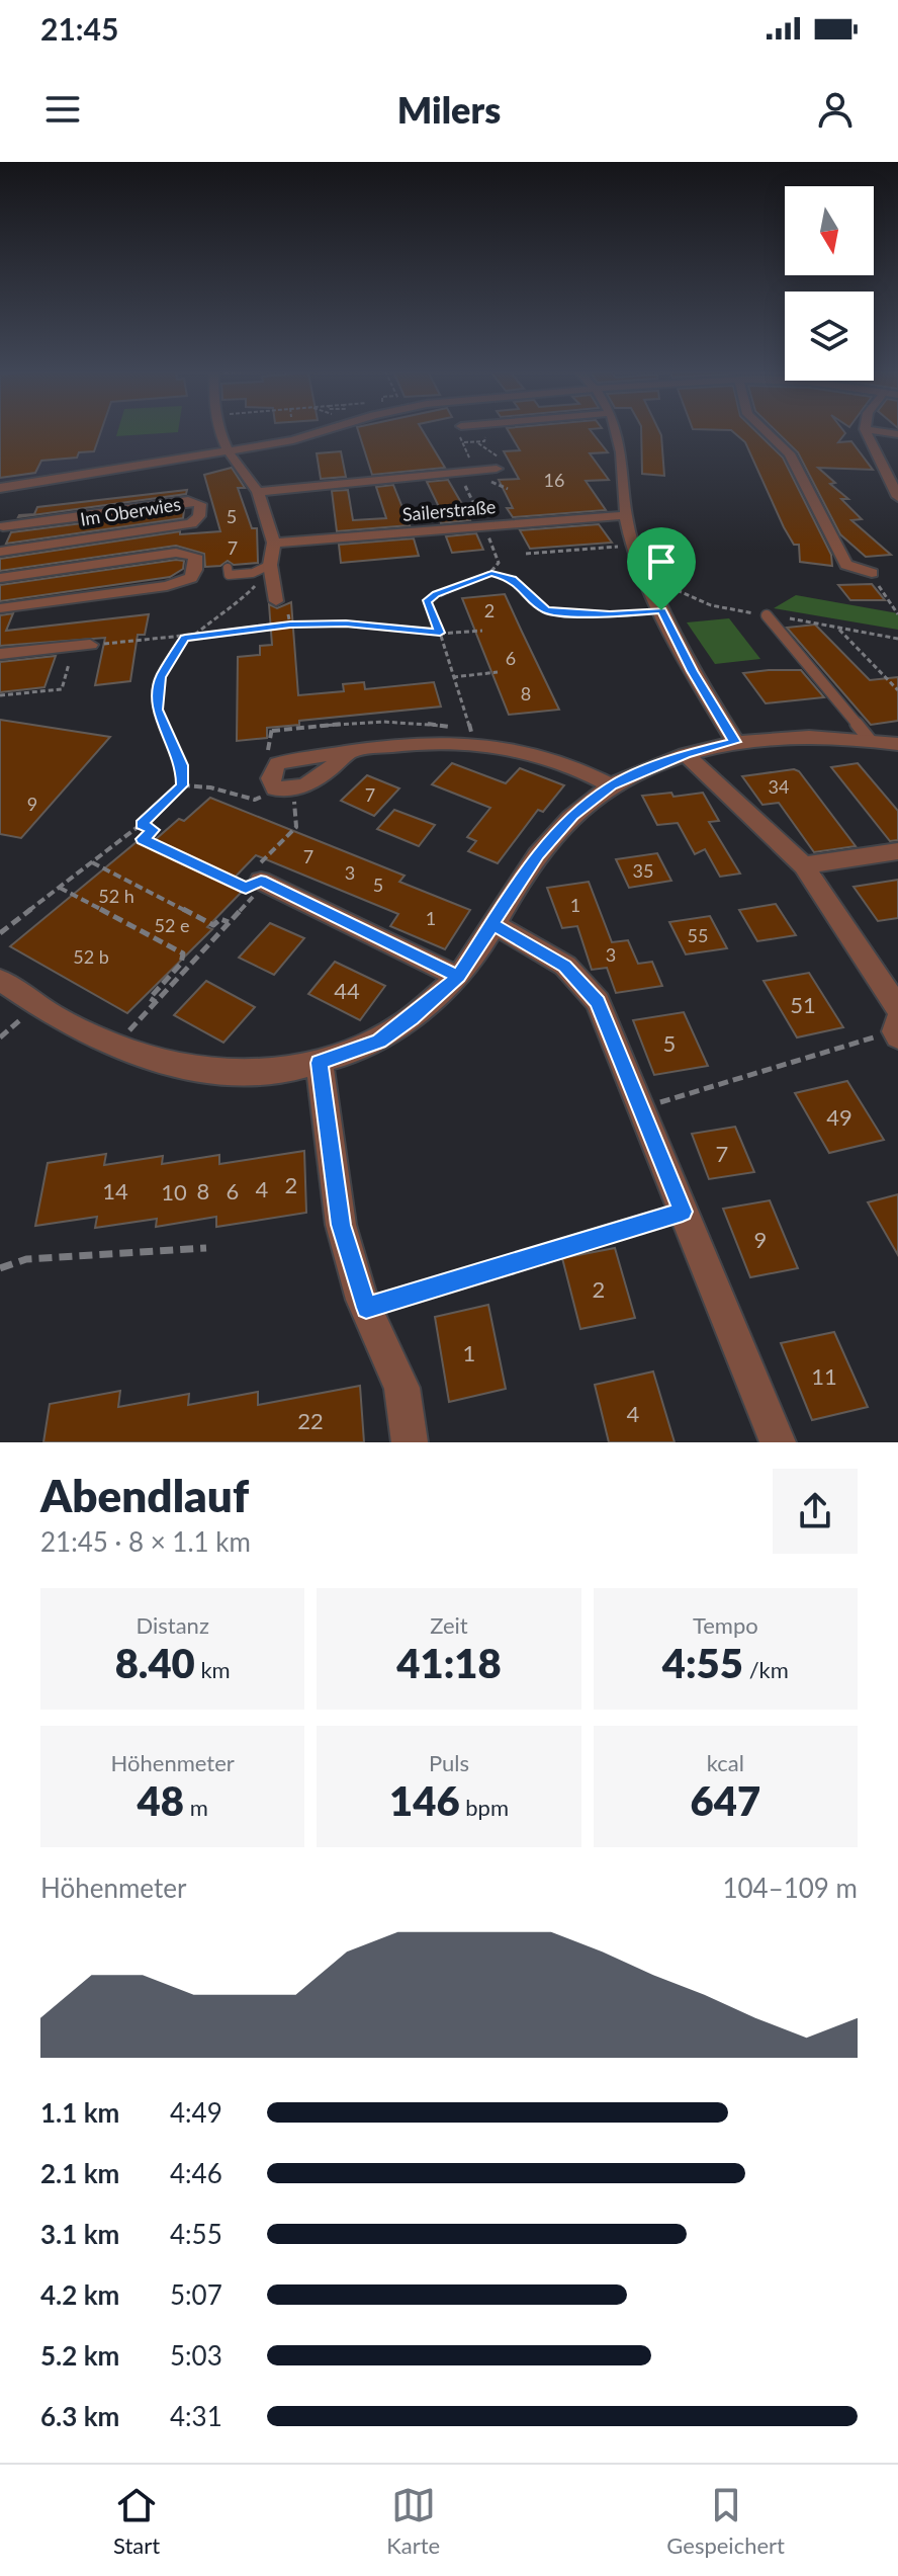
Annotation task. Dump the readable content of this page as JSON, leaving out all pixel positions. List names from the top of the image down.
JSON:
{
  "streets": {
    "street": ["Sailerstraße", "Im Oberwies"]
  },
  "house_numbers": [
    "16",
    "5",
    "7",
    "2",
    "6",
    "8",
    "34",
    "7",
    "9",
    "7",
    "35",
    "3",
    "5",
    "52 h",
    "1",
    "1",
    "52 e",
    "55",
    "3",
    "52 b",
    "44",
    "51",
    "5",
    "49",
    "7",
    "2",
    "4",
    "14",
    "8",
    "6",
    "10",
    "9",
    "2",
    "1",
    "11",
    "4",
    "22"
  ],
  "north": "bottom",
  "page": {
    "status": "21:45",
    "header": "Milers",
    "heading": ["Abendlauf", "21:45 · 8 × 1.1 km"],
    "stats": [
      ["Distanz", "8.40 km"],
      ["Zeit", "41:18"],
      ["Tempo", "4:55 /km"],
      ["Höhenmeter", "48 m"],
      ["Puls", "146 bpm"],
      ["kcal", "647"]
    ],
    "chart": ["Höhenmeter", "104–109 m"],
    "list": [
      {
        "name": "1.1 km",
        "note": "4:49"
      },
      {
        "name": "2.1 km",
        "note": "4:46"
      },
      {
        "name": "3.1 km",
        "note": "4:55"
      },
      {
        "name": "4.2 km",
        "note": "5:07"
      },
      {
        "name": "5.2 km",
        "note": "5:03"
      },
      {
        "name": "6.3 km",
        "note": "4:31"
      }
    ],
    "tabs": ["Start", "Karte", "Gespeichert"]
  }
}
